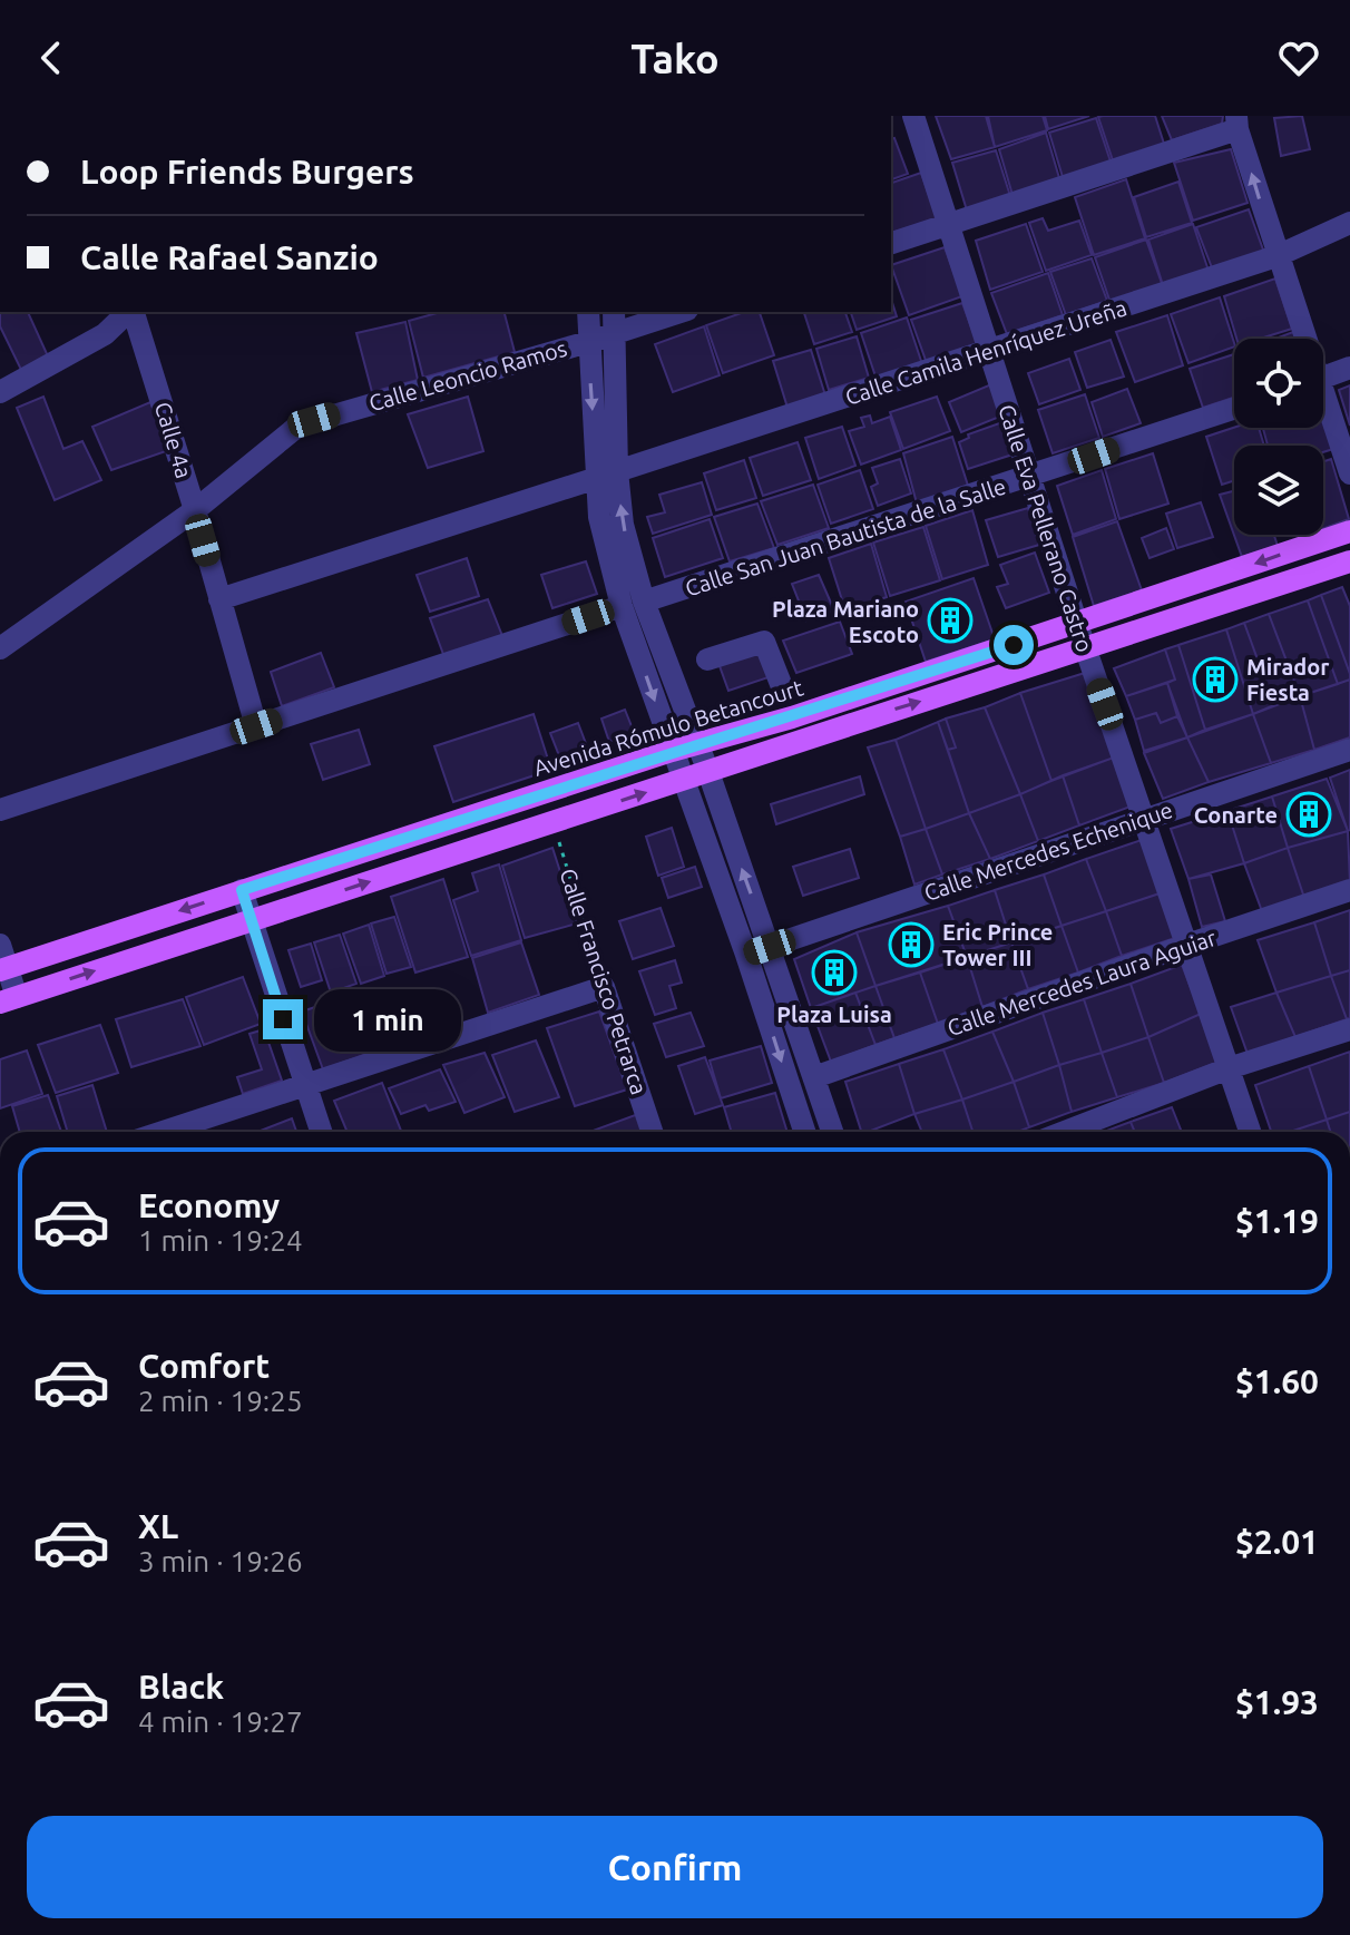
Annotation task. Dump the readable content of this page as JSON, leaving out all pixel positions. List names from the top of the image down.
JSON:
{
  "streets": {
    "main road": ["Avenida Rómulo Betancourt"],
    "street": [
      "Calle Camila Henríquez Ureña",
      "Calle Leoncio Ramos",
      "Calle 4a",
      "Calle Eva Pellerano Castro",
      "Calle San Juan Bautista de la Salle",
      "Calle Mercedes Echenique",
      "Calle Francisco Petrarca",
      "Calle Mercedes Laura Aguiar"
    ]
  },
  "crossings": [
    ["Calle Camila Henríquez Ureña", "Calle 4a"],
    ["Calle Camila Henríquez Ureña", "Calle Eva Pellerano Castro"],
    ["Calle Leoncio Ramos", "Calle 4a"],
    ["Calle 4a", "Calle San Juan Bautista de la Salle"],
    ["Calle Eva Pellerano Castro", "Calle San Juan Bautista de la Salle"],
    ["Calle Eva Pellerano Castro", "Avenida Rómulo Betancourt"],
    ["Calle Eva Pellerano Castro", "Calle Mercedes Echenique"],
    ["Calle Eva Pellerano Castro", "Calle Mercedes Laura Aguiar"]
  ],
  "places": {
    "building": [
      "Plaza Mariano Escoto",
      "Mirador Fiesta",
      "Conarte",
      "Eric Prince Tower III",
      "Plaza Luisa"
    ]
  },
  "page": {
    "header": "Tako",
    "banner": ["Loop Friends Burgers", "Calle Rafael Sanzio"],
    "bubble": "1 min",
    "list": [
      {
        "name": "Economy",
        "note": "1 min · 19:24",
        "value": "$1.19"
      },
      {
        "name": "Comfort",
        "note": "2 min · 19:25",
        "value": "$1.60"
      },
      {
        "name": "XL",
        "note": "3 min · 19:26",
        "value": "$2.01"
      },
      {
        "name": "Black",
        "note": "4 min · 19:27",
        "value": "$1.93"
      }
    ],
    "buttons": "Confirm"
  }
}
